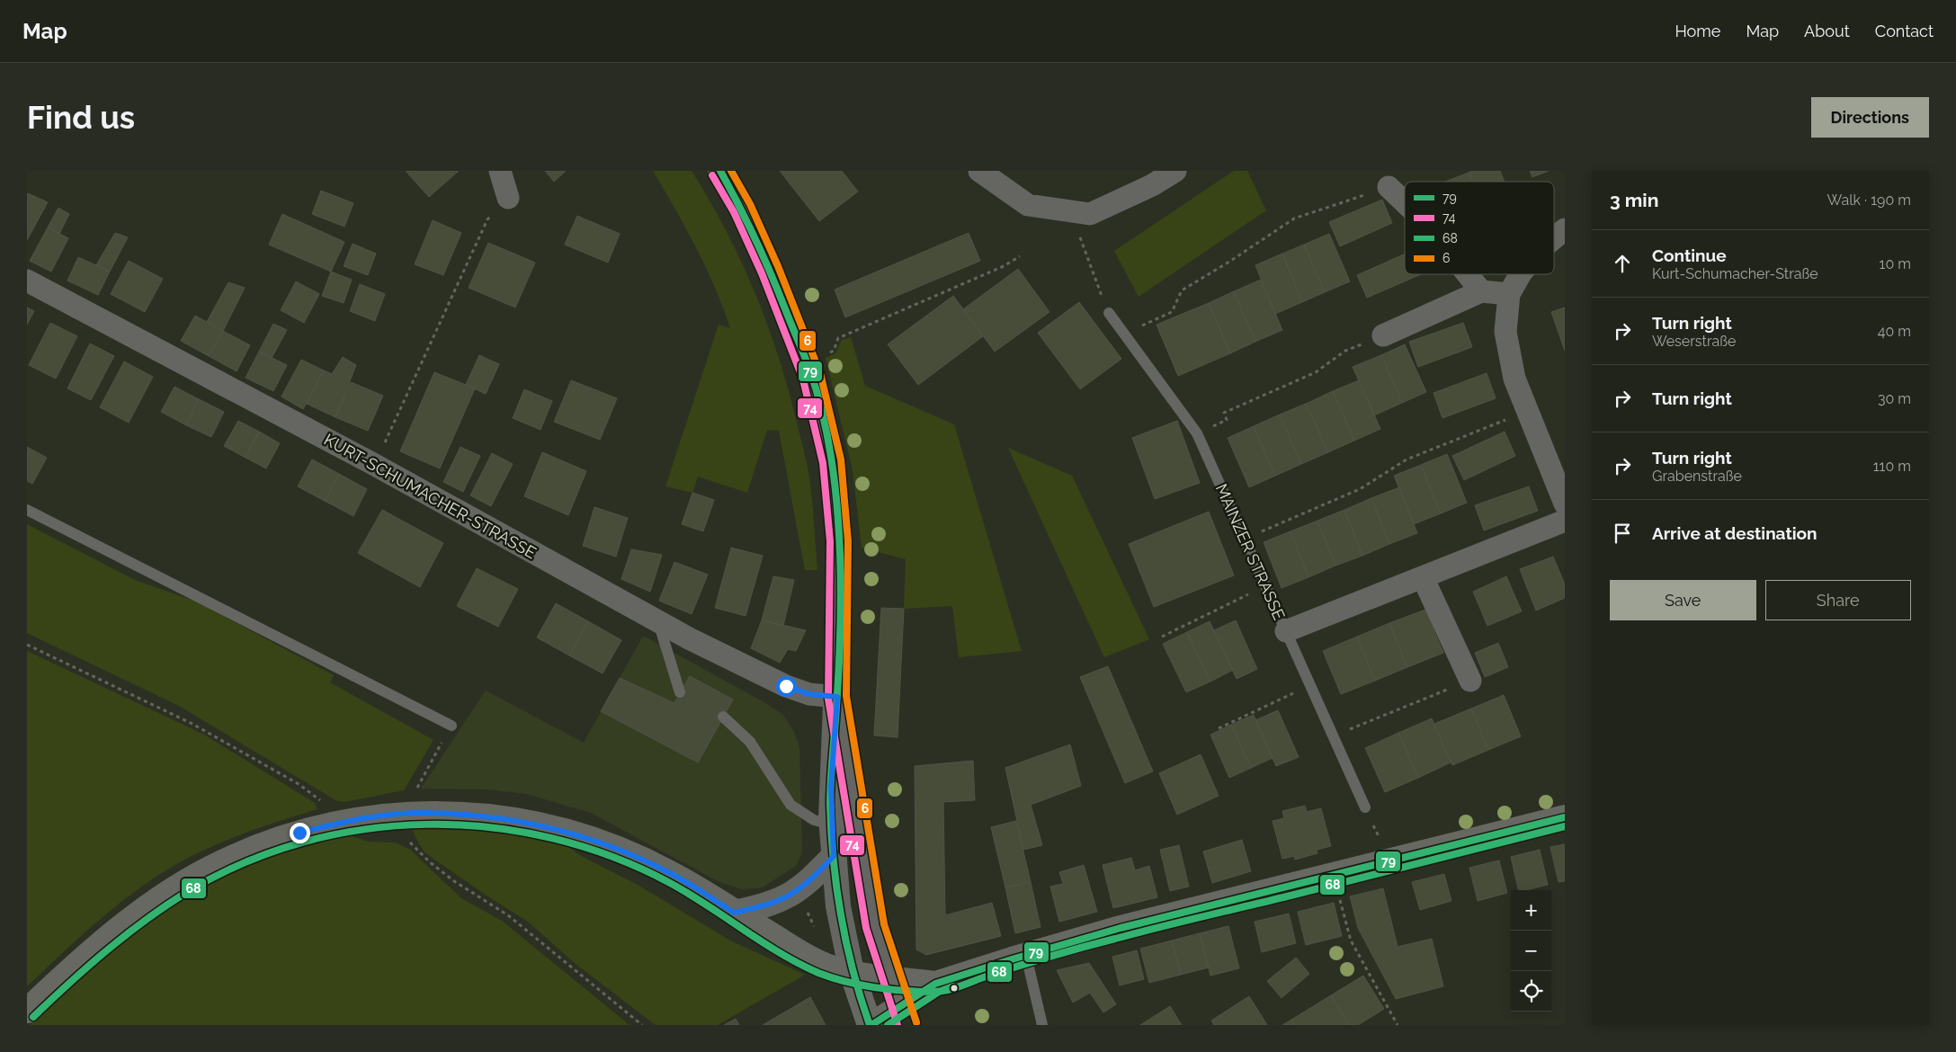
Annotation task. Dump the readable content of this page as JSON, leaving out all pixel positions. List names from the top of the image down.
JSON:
{
  "streets": {
    "street": ["KURT-SCHUMACHER-STRASSE"],
    "lane": ["MAINZER STRASSE"]
  },
  "lines": [
    "transit line 79",
    "transit line 6",
    "transit line 74",
    "transit line 68"
  ],
  "legend": [
    "79",
    "74",
    "68",
    "6"
  ],
  "page": {
    "header": "Map",
    "nav": [
      "Home",
      "Map",
      "About",
      "Contact"
    ],
    "buttons": [
      "Directions",
      ["Save", "Share"]
    ],
    "title": "Find us",
    "heading": ["3 min", "Walk · 190 m"],
    "list": [
      ["Continue", "Kurt-Schumacher-Straße", "10 m"],
      ["Turn right", "Weserstraße", "40 m"],
      ["Turn right", "30 m"],
      ["Turn right", "Grabenstraße", "110 m"],
      "Arrive at destination"
    ],
    "map_buttons": ["+", "−"]
  }
}
